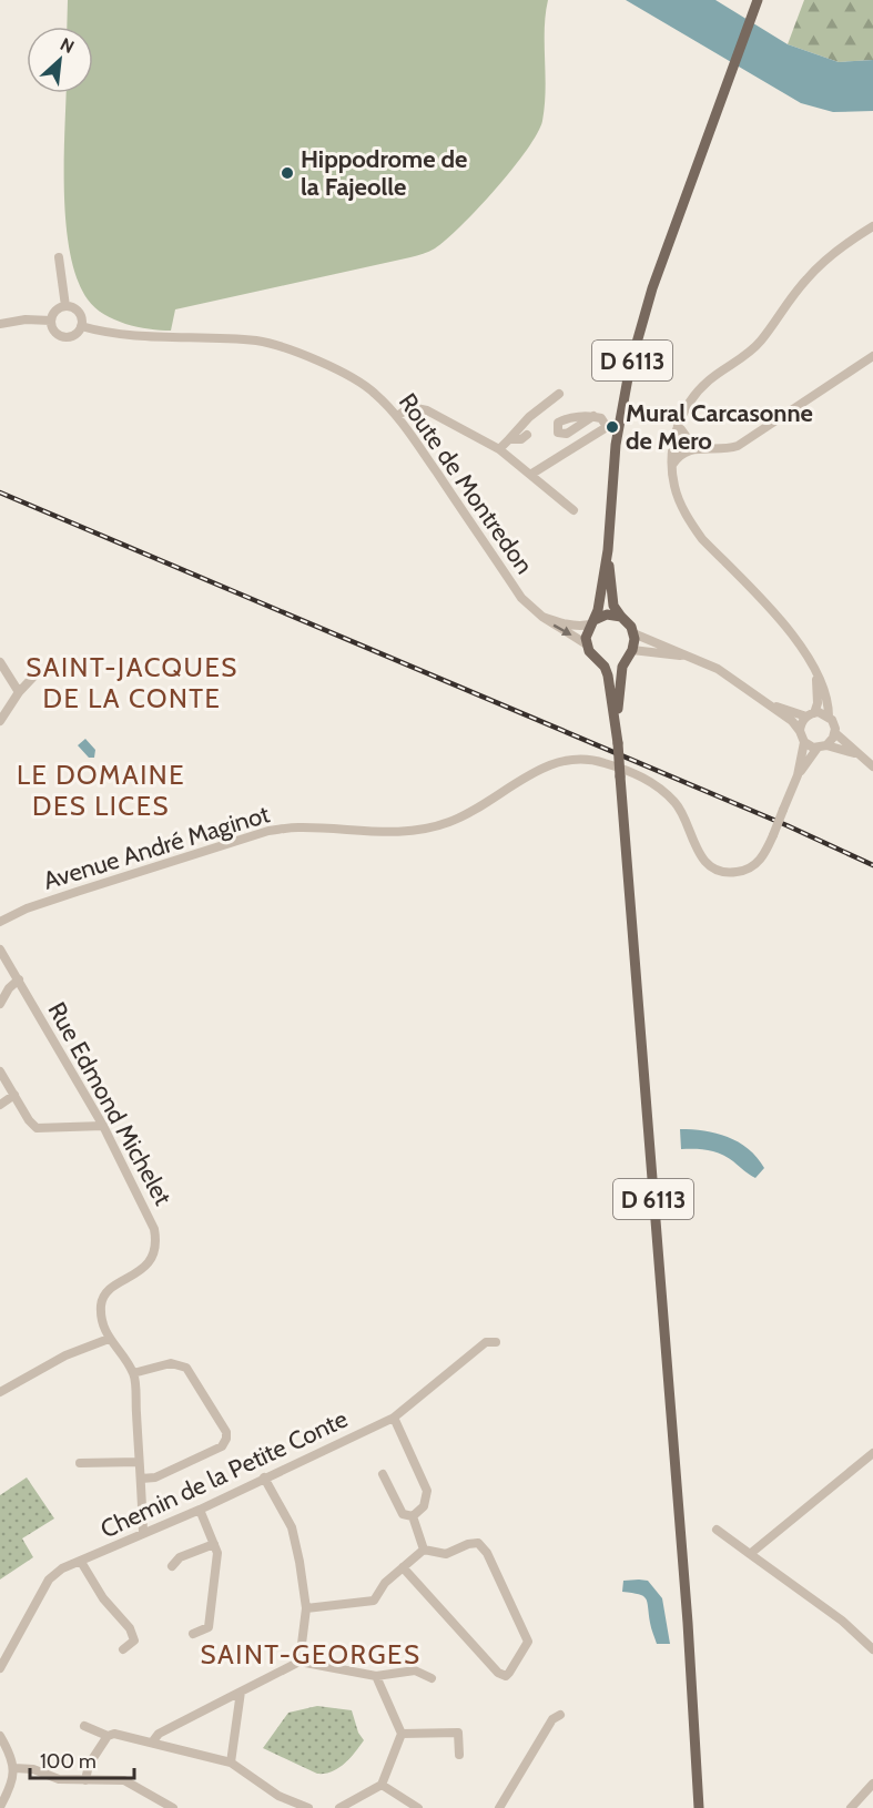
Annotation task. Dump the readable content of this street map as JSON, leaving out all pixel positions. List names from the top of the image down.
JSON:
{
  "streets": {
    "main road": ["D 6113"],
    "street": [
      "Route de Montredon",
      "Avenue André Maginot",
      "Rue Edmond Michelet",
      "Chemin de la Petite Conte"
    ]
  },
  "crossings": [
    ["D 6113", "Route de Montredon"]
  ],
  "districts": ["SAINT-JACQUES DE LA CONTE", "LE DOMAINE DES LICES", "SAINT-GEORGES"],
  "places": ["Hippodrome de la Fajeolle", "Mural Carcasonne de Mero"],
  "scale_bar": "100 m",
  "north": "top right"
}
